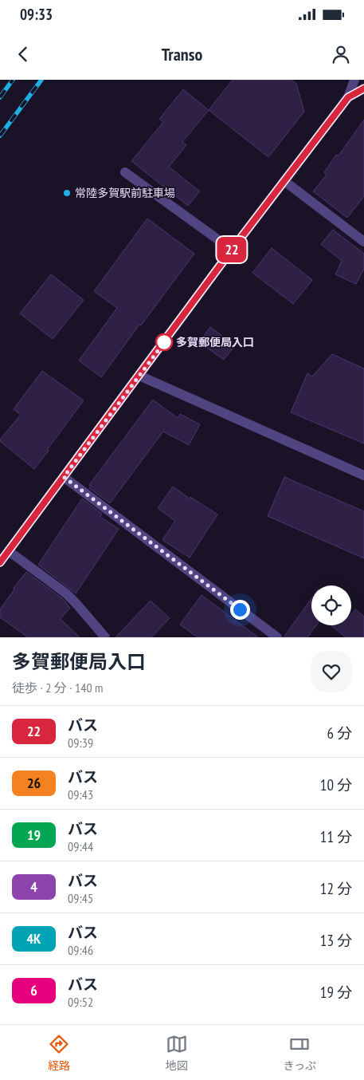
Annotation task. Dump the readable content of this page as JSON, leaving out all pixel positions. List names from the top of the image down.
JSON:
{
  "places": ["常陸多賀駅前駐車場", "多賀郵便局入口"],
  "lines": ["bus line 22"],
  "page": {
    "status": "09:33",
    "header": "Transo",
    "on_map": "22",
    "heading": ["多賀郵便局入口", "徒歩 · 2 分 · 140 m"],
    "list": [
      {
        "mark": "22",
        "name": "バス",
        "note": "09:39",
        "value": "6 分"
      },
      {
        "mark": "26",
        "name": "バス",
        "note": "09:43",
        "value": "10 分"
      },
      {
        "mark": "19",
        "name": "バス",
        "note": "09:44",
        "value": "11 分"
      },
      {
        "mark": "4",
        "name": "バス",
        "note": "09:45",
        "value": "12 分"
      },
      {
        "mark": "4K",
        "name": "バス",
        "note": "09:46",
        "value": "13 分"
      },
      {
        "mark": "6",
        "name": "バス",
        "note": "09:52",
        "value": "19 分"
      }
    ],
    "tabs": ["経路", "地図", "きっぷ"]
  }
}
